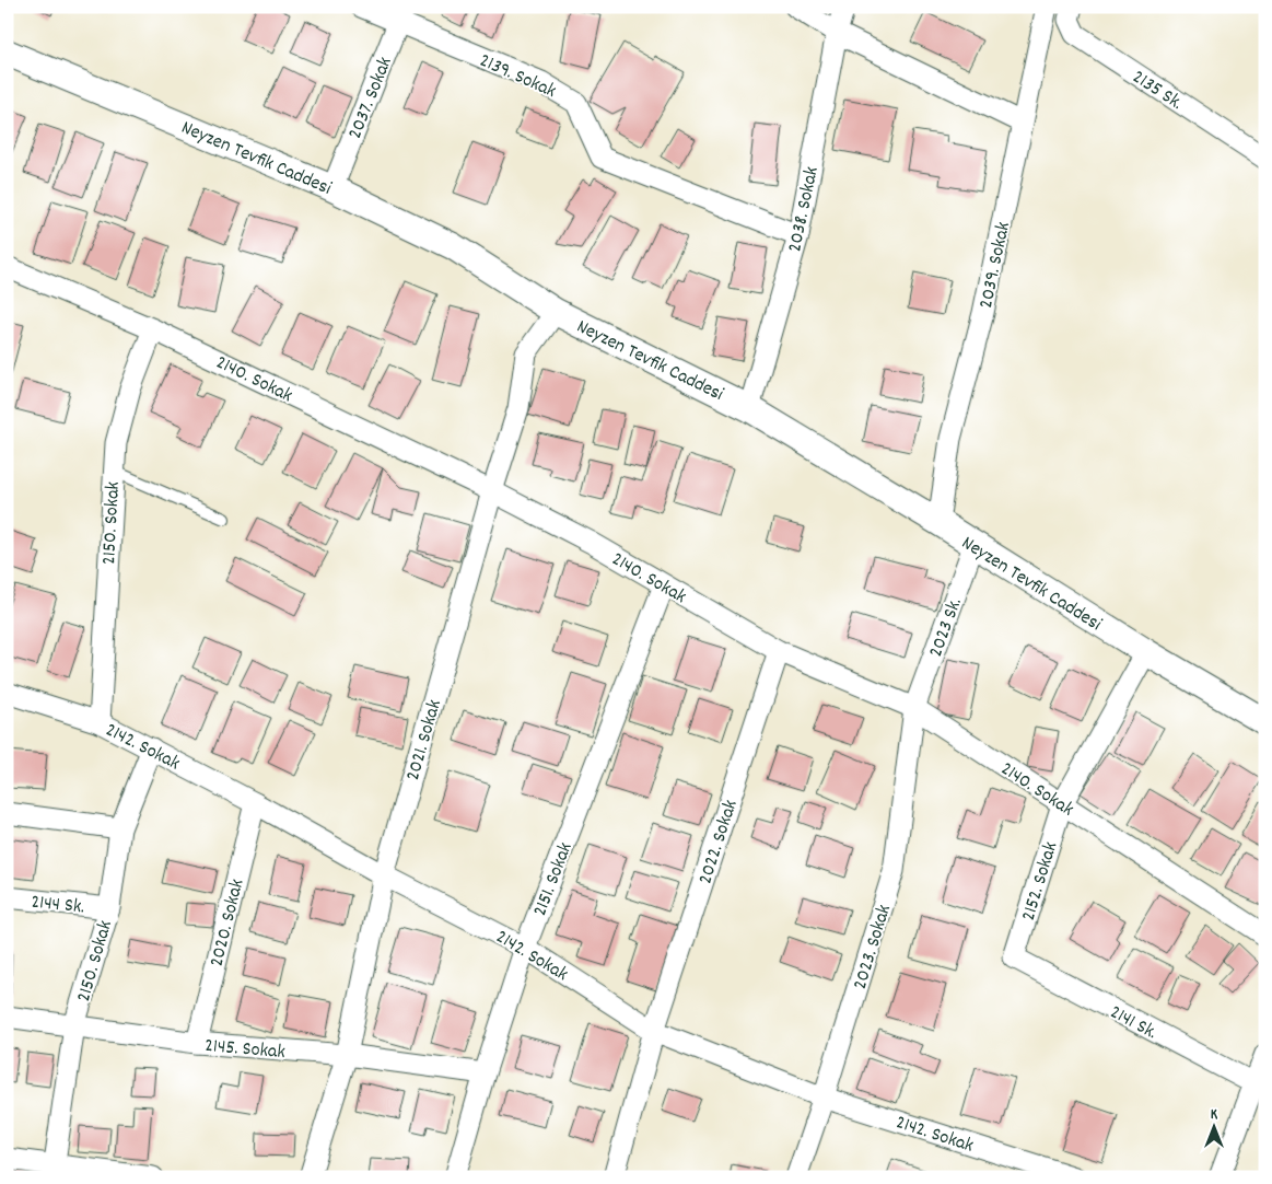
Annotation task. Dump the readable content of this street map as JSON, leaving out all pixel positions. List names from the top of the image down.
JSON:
{
  "streets": {
    "street": [
      "2139. Sokak",
      "2135 Sk.",
      "2037. Sokak",
      "Neyzen Tevfik Caddesi",
      "2038. Sokak",
      "2039. Sokak",
      "2140. Sokak",
      "2150. Sokak",
      "2023 Sk.",
      "2021. Sokak",
      "2142. Sokak",
      "2022. Sokak",
      "2151. Sokak",
      "2152. Sokak",
      "2144 Sk.",
      "2020. Sokak",
      "2023. Sokak",
      "2141 Sk.",
      "2145. Sokak"
    ]
  },
  "crossings": [
    ["2139. Sokak", "2037. Sokak"],
    ["2139. Sokak", "2038. Sokak"],
    ["2037. Sokak", "Neyzen Tevfik Caddesi"],
    ["Neyzen Tevfik Caddesi", "2038. Sokak"],
    ["Neyzen Tevfik Caddesi", "2039. Sokak"],
    ["Neyzen Tevfik Caddesi", "2023 Sk."],
    ["Neyzen Tevfik Caddesi", "2021. Sokak"],
    ["Neyzen Tevfik Caddesi", "2152. Sokak"],
    ["2140. Sokak", "2150. Sokak"],
    ["2140. Sokak", "2023 Sk."],
    ["2140. Sokak", "2021. Sokak"],
    ["2140. Sokak", "2022. Sokak"],
    ["2140. Sokak", "2151. Sokak"],
    ["2140. Sokak", "2152. Sokak"],
    ["2140. Sokak", "2023. Sokak"],
    ["2150. Sokak", "2142. Sokak"],
    ["2150. Sokak", "2144 Sk."],
    ["2150. Sokak", "2145. Sokak"],
    ["2023 Sk.", "2023. Sokak"],
    ["2021. Sokak", "2142. Sokak"],
    ["2021. Sokak", "2145. Sokak"],
    ["2142. Sokak", "2022. Sokak"],
    ["2142. Sokak", "2151. Sokak"],
    ["2142. Sokak", "2020. Sokak"],
    ["2142. Sokak", "2023. Sokak"],
    ["2151. Sokak", "2145. Sokak"],
    ["2152. Sokak", "2141 Sk."],
    ["2020. Sokak", "2145. Sokak"]
  ],
  "north": "top"
}
